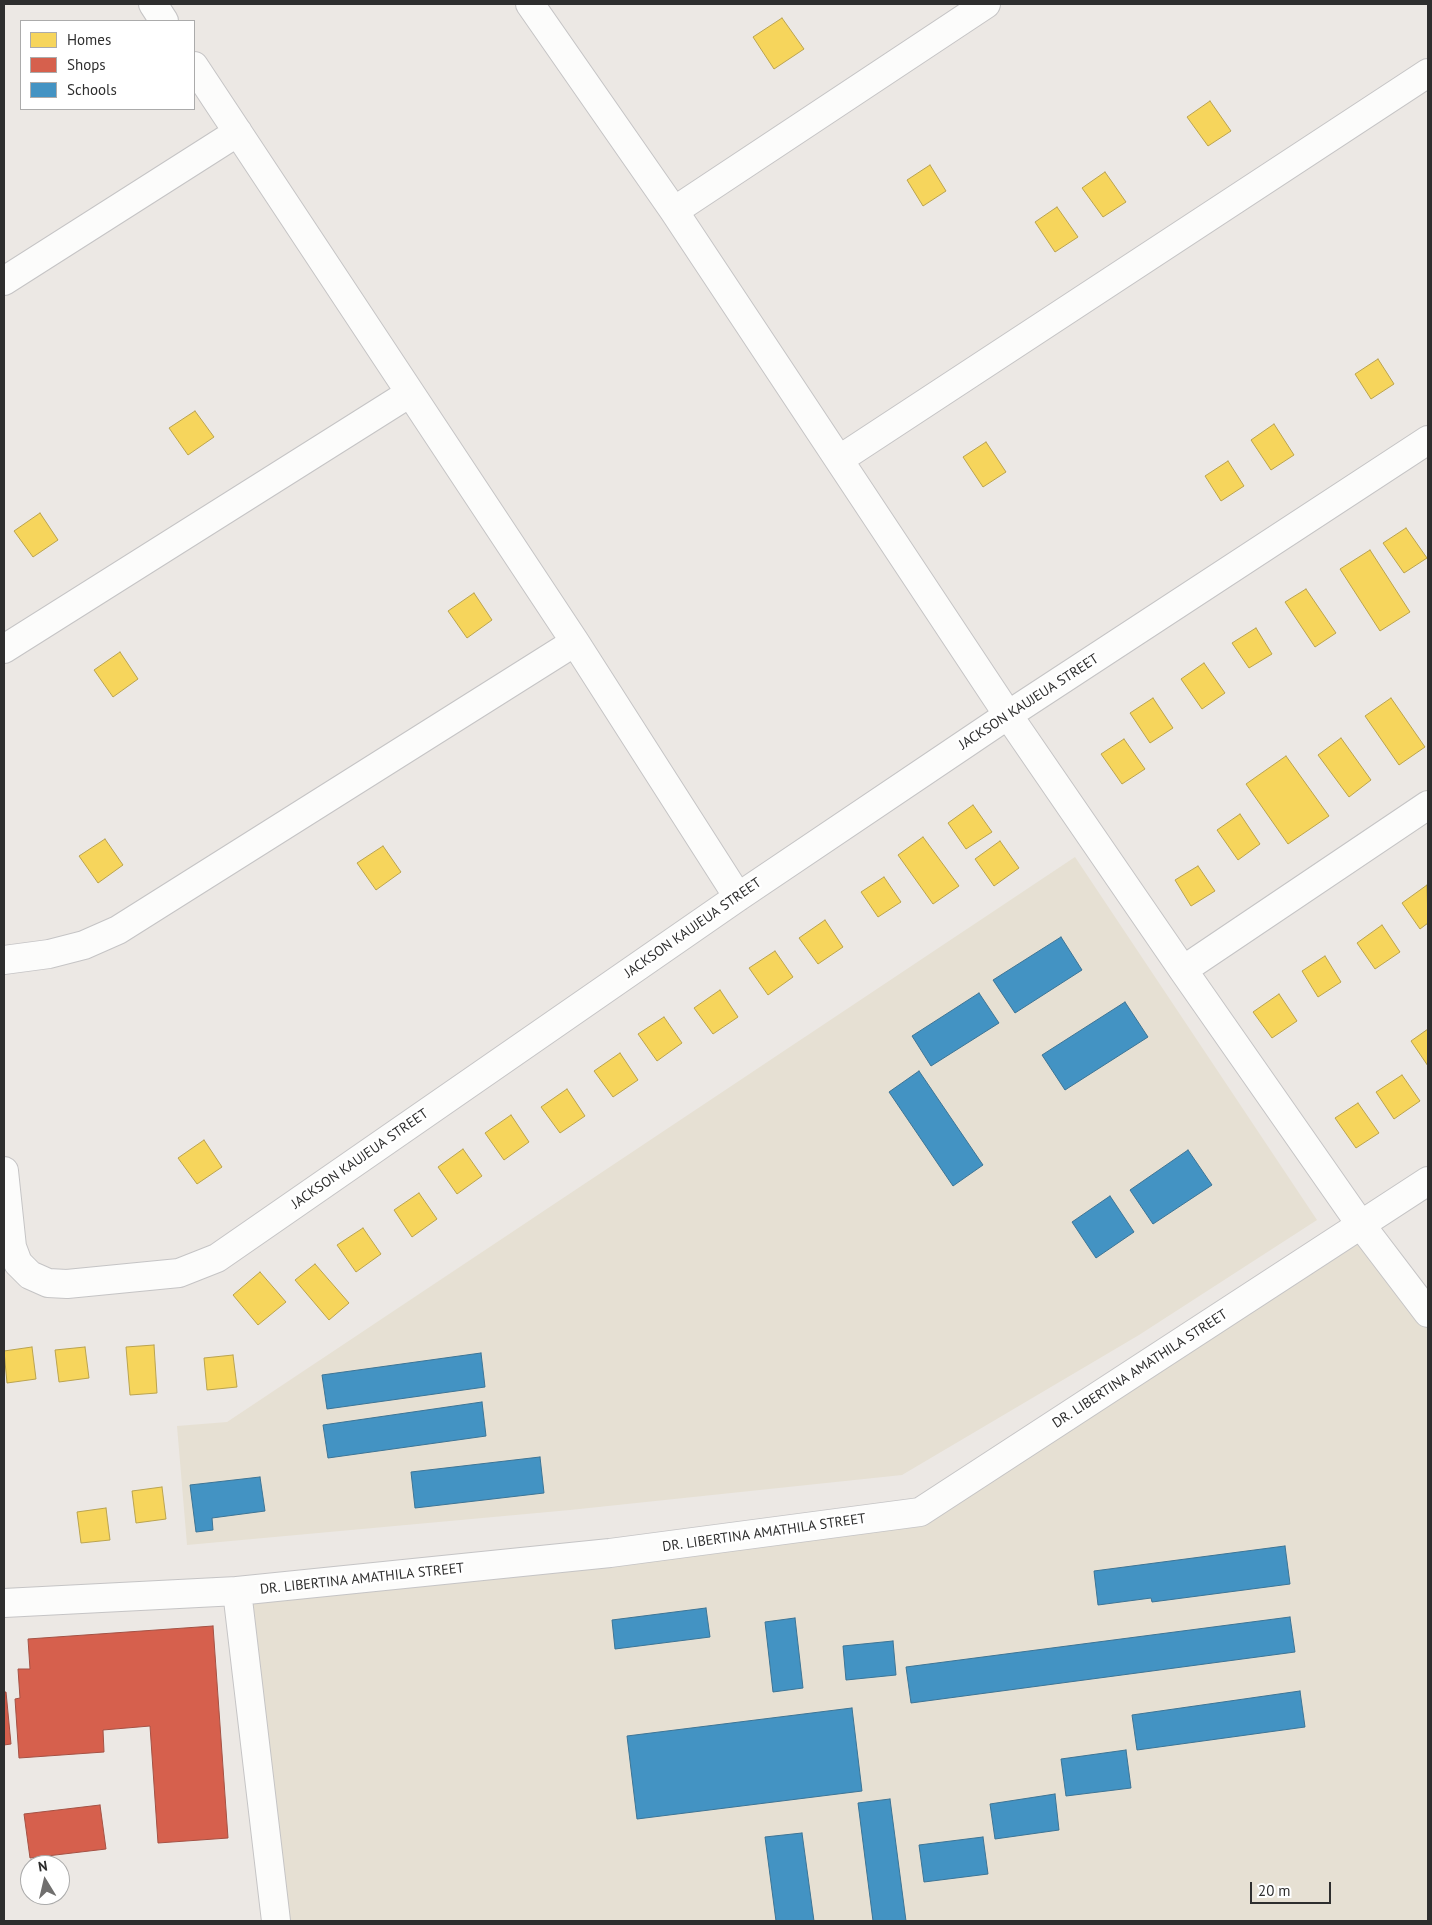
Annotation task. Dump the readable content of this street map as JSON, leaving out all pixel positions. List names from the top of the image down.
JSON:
{
  "streets": {
    "street": ["JACKSON KAUJEUA STREET", "DR. LIBERTINA AMATHILA STREET"]
  },
  "legend": ["Homes", "Shops", "Schools"],
  "scale_bar": "20 m",
  "north": "top"
}
